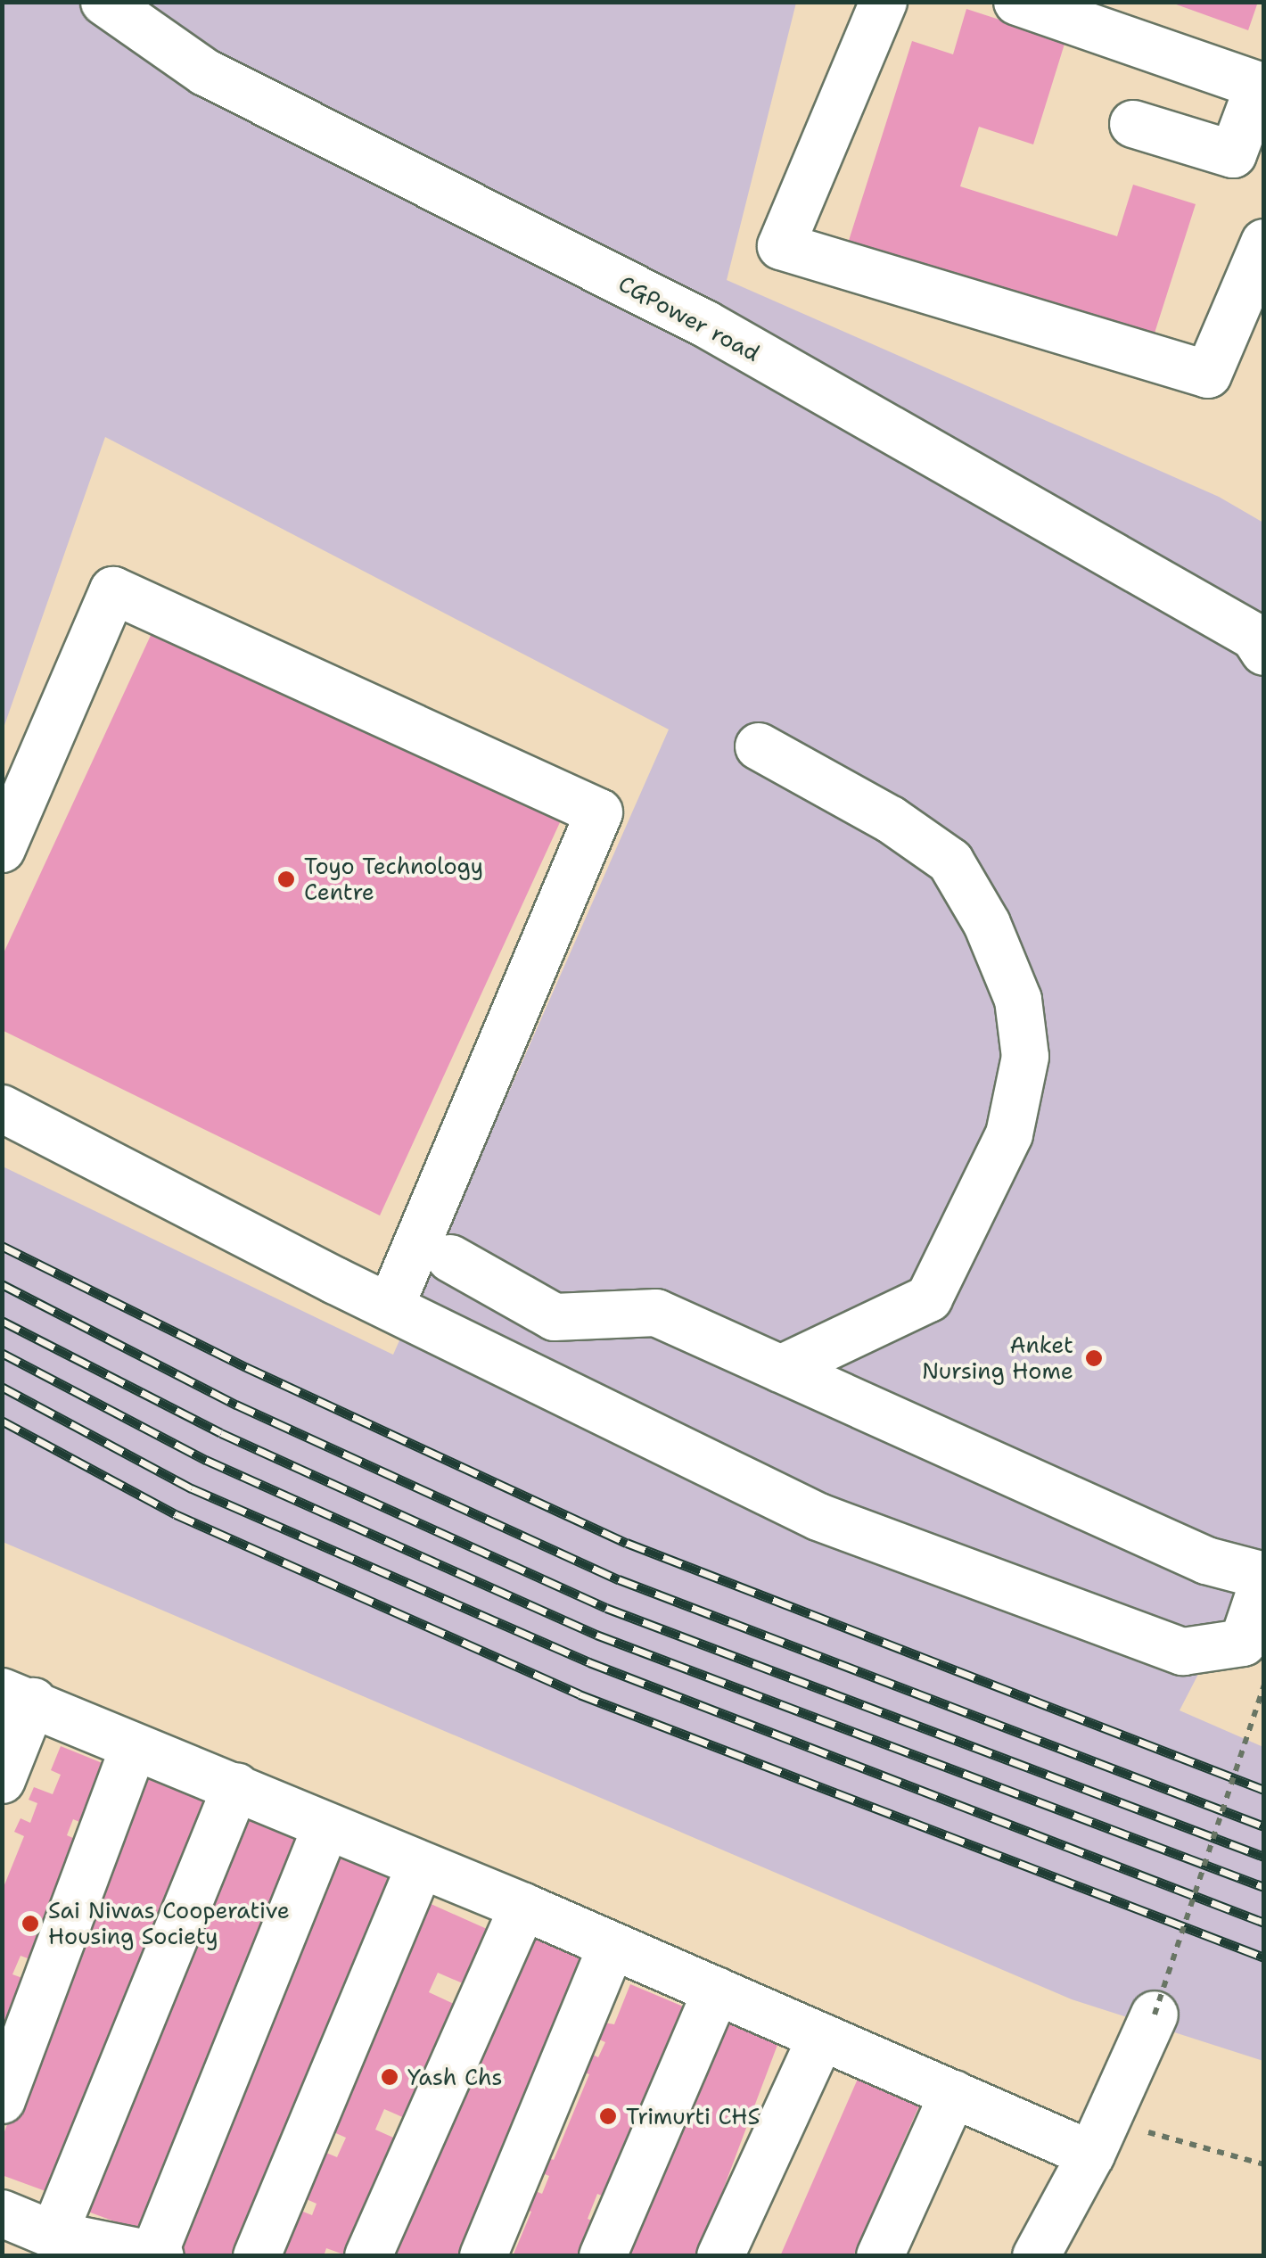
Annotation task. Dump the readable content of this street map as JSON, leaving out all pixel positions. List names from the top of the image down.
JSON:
{
  "streets": {
    "street": ["CGPower road"]
  },
  "places": [
    "Toyo Technology Centre",
    "Anket Nursing Home",
    "Sai Niwas Cooperative Housing Society",
    "Yash Chs",
    "Trimurti CHS"
  ]
}
